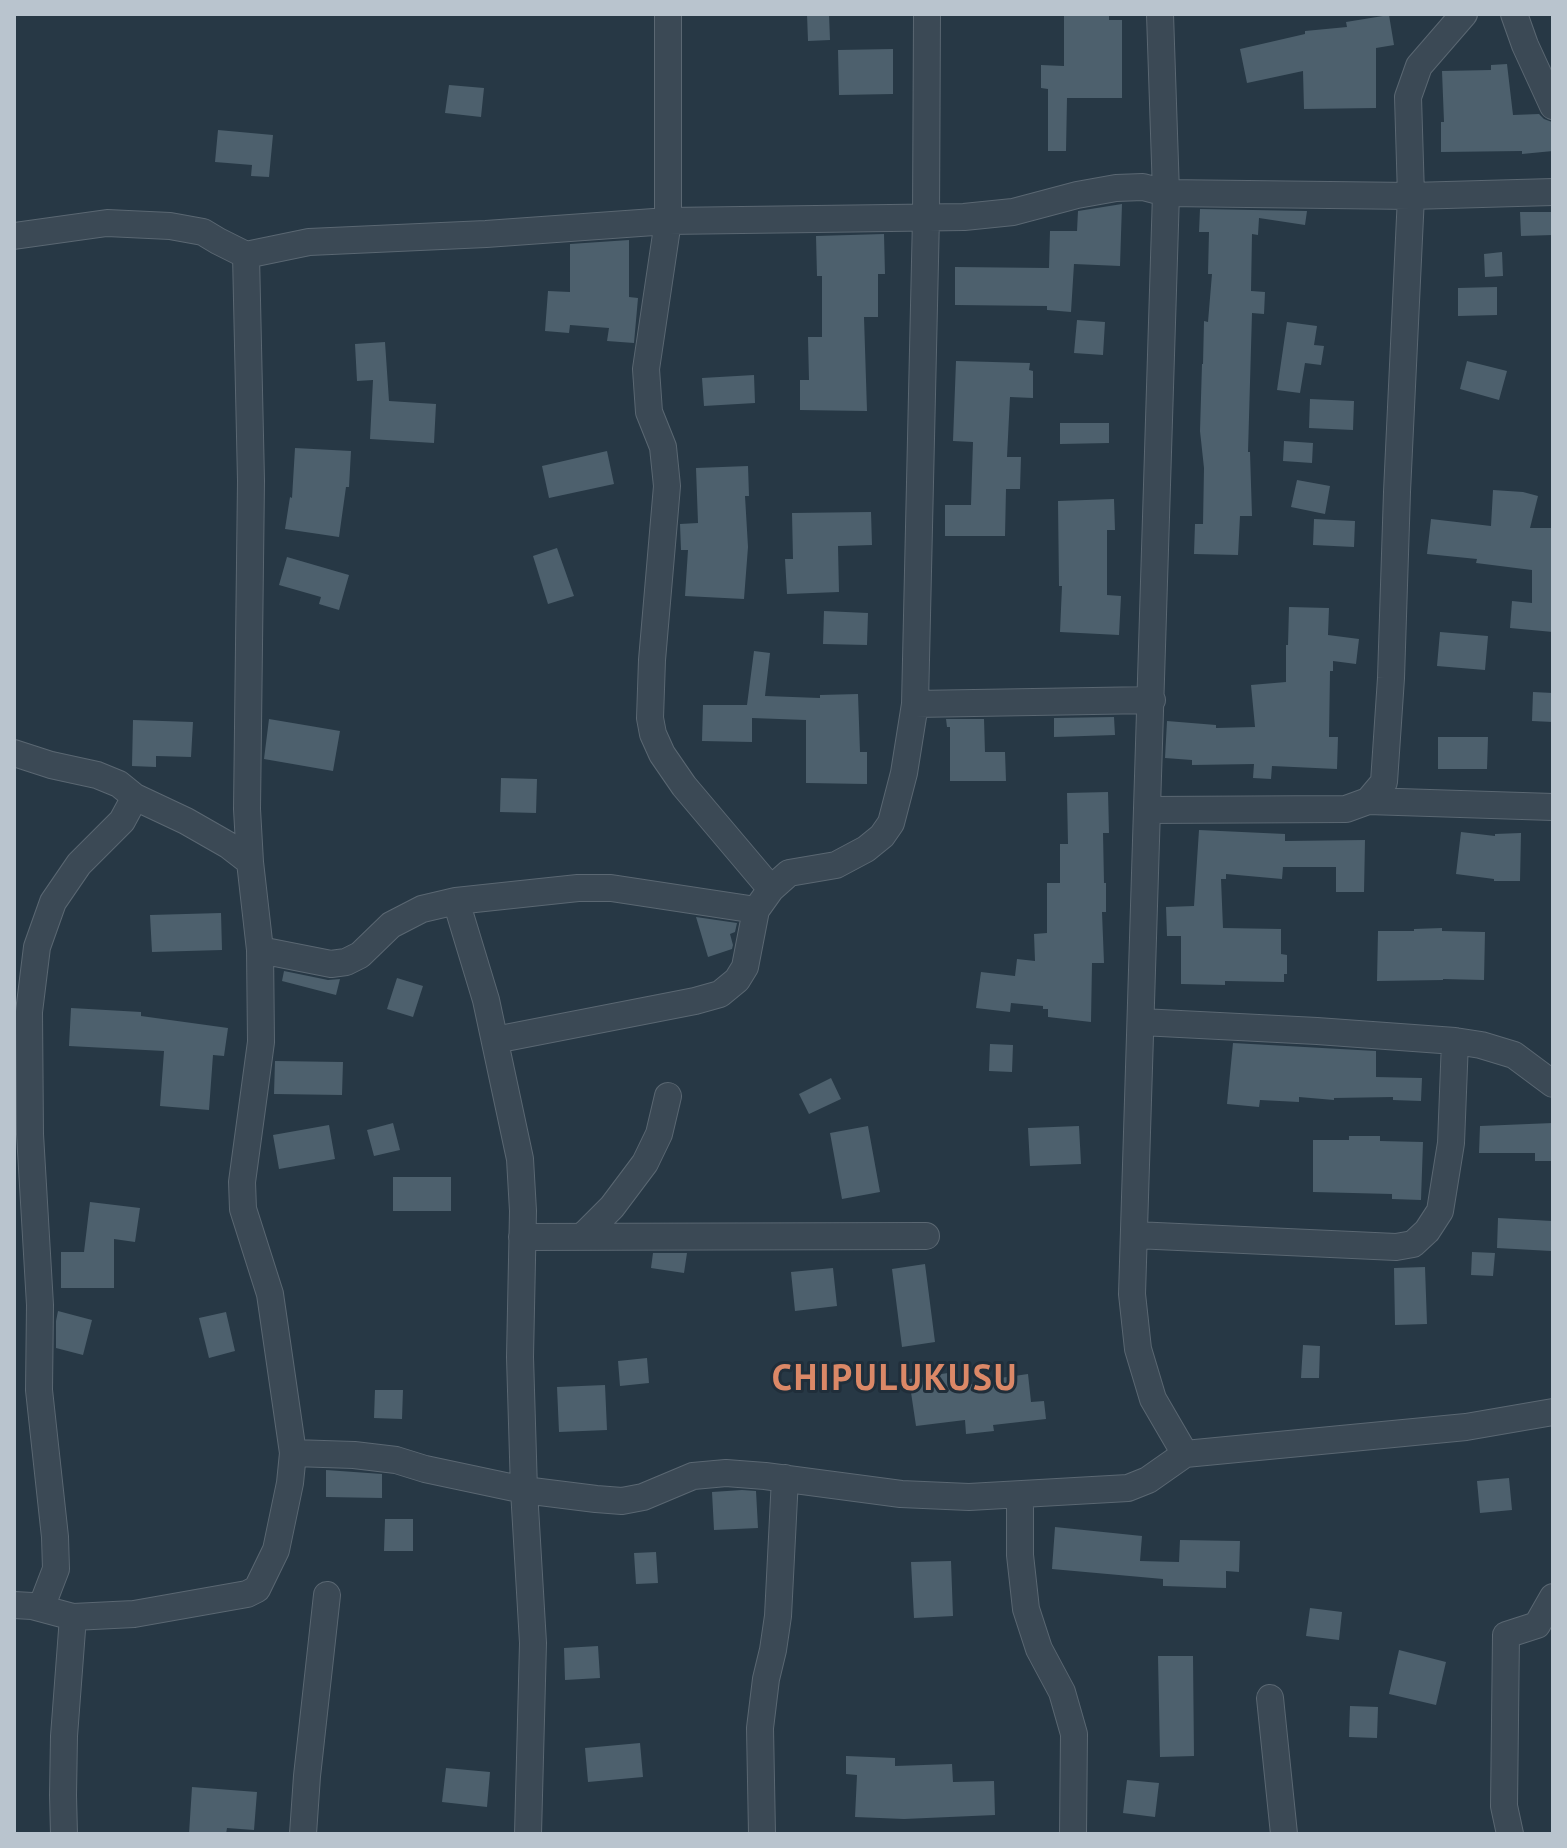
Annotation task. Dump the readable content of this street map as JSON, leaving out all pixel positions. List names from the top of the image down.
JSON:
{
  "districts": ["CHIPULUKUSU"]
}
